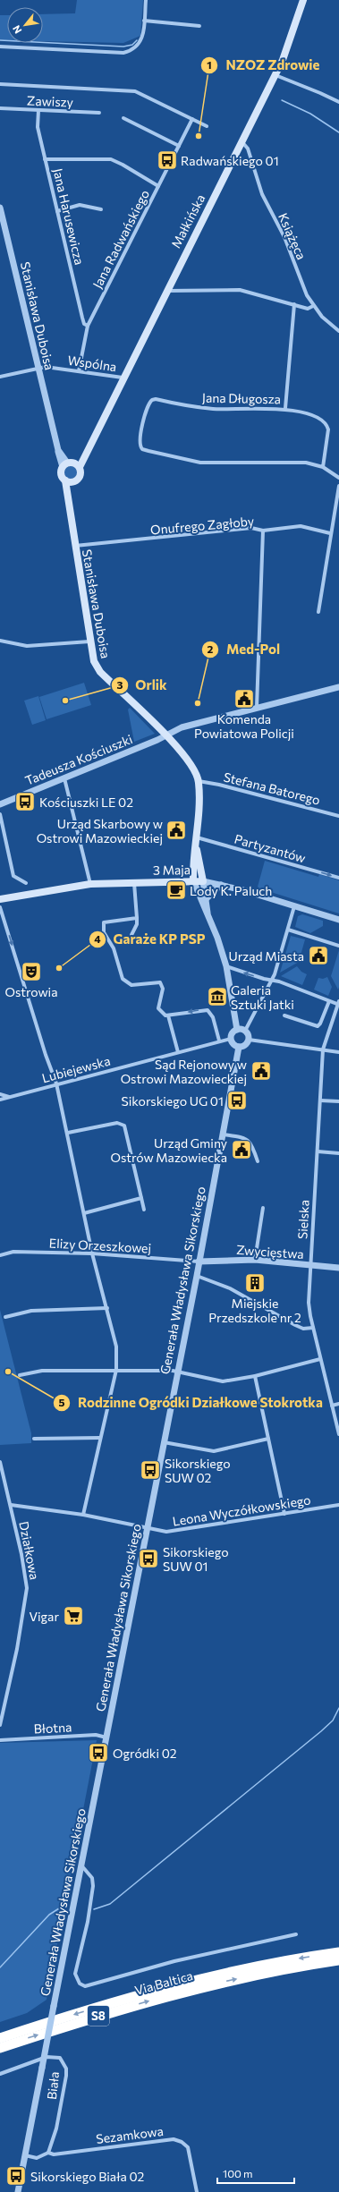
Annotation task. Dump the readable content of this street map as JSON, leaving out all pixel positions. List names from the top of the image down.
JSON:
{
  "streets": {
    "highway": ["Via Baltica", "S8"],
    "main road": ["Małkińska", "Stanisława Duboisa", "3 Maja"],
    "street": [
      "Zawiszy",
      "Jana Harusewicza",
      "Książęca",
      "Jana Radwańskiego",
      "Wspólna",
      "Jana Długosza",
      "Onufrego Zagłoby",
      "Tadeusza Kościuszki",
      "Stefana Batorego",
      "Partyzantów",
      "Lubiejewska",
      "Sielska",
      "Elizy Orzeszkowej",
      "Zwycięstwa",
      "Generała Władysława Sikorskiego",
      "Leona Wyczółkowskiego",
      "Działkowa",
      "Błotna",
      "Biała",
      "Sezamkowa"
    ]
  },
  "crossings": [
    ["Zawiszy", "Jana Harusewicza"],
    ["Jana Harusewicza", "Jana Radwańskiego"],
    ["Małkińska", "Książęca"],
    ["Małkińska", "Stanisława Duboisa"],
    ["Małkińska", "Wspólna"],
    ["Jana Radwańskiego", "Wspólna"],
    ["Stanisława Duboisa", "Wspólna"],
    ["Stanisława Duboisa", "Onufrego Zagłoby"],
    ["Stanisława Duboisa", "Tadeusza Kościuszki"],
    ["Stanisława Duboisa", "Stefana Batorego"],
    ["Stanisława Duboisa", "Partyzantów"],
    ["Stanisława Duboisa", "3 Maja"],
    ["Lubiejewska", "Generała Władysława Sikorskiego"],
    ["Sielska", "Zwycięstwa"],
    ["Elizy Orzeszkowej", "Zwycięstwa"],
    ["Elizy Orzeszkowej", "Generała Władysława Sikorskiego"],
    ["Zwycięstwa", "Generała Władysława Sikorskiego"],
    ["Generała Władysława Sikorskiego", "Leona Wyczółkowskiego"],
    ["Generała Władysława Sikorskiego", "Błotna"],
    ["Leona Wyczółkowskiego", "Działkowa"],
    ["Biała", "Sezamkowa"]
  ],
  "one_way": ["Partyzantów"],
  "places": {
    "other": [
      "NZOZ Zdrowie",
      "Orlik",
      "Med-Pol",
      "Garaże KP PSP",
      "Rodzinne Ogródki Działkowe Stokrotka"
    ],
    "bus stop": [
      "Radwańskiego 01",
      "Kościuszki LE 02",
      "Sikorskiego UG 01",
      "Sikorskiego SUW 02",
      "Sikorskiego SUW 01",
      "Ogródki 02",
      "Sikorskiego Biała 02"
    ],
    "public building": [
      "Komenda Powiatowa Policji",
      "Urząd Skarbowy w Ostrowi Mazowieckiej",
      "Urząd Miasta",
      "Sąd Rejonowy w Ostrowi Mazowieckiej",
      "Urząd Gminy Ostrów Mazowiecka"
    ],
    "cafe": ["Lody K. Paluch"],
    "theatre": ["Ostrowia"],
    "museum": ["Galeria Sztuki Jatki"],
    "building": ["Miejskie Przedszkole nr 2"],
    "supermarket": ["Vigar"]
  },
  "scale_bar": "100 m",
  "north": "bottom left"
}
